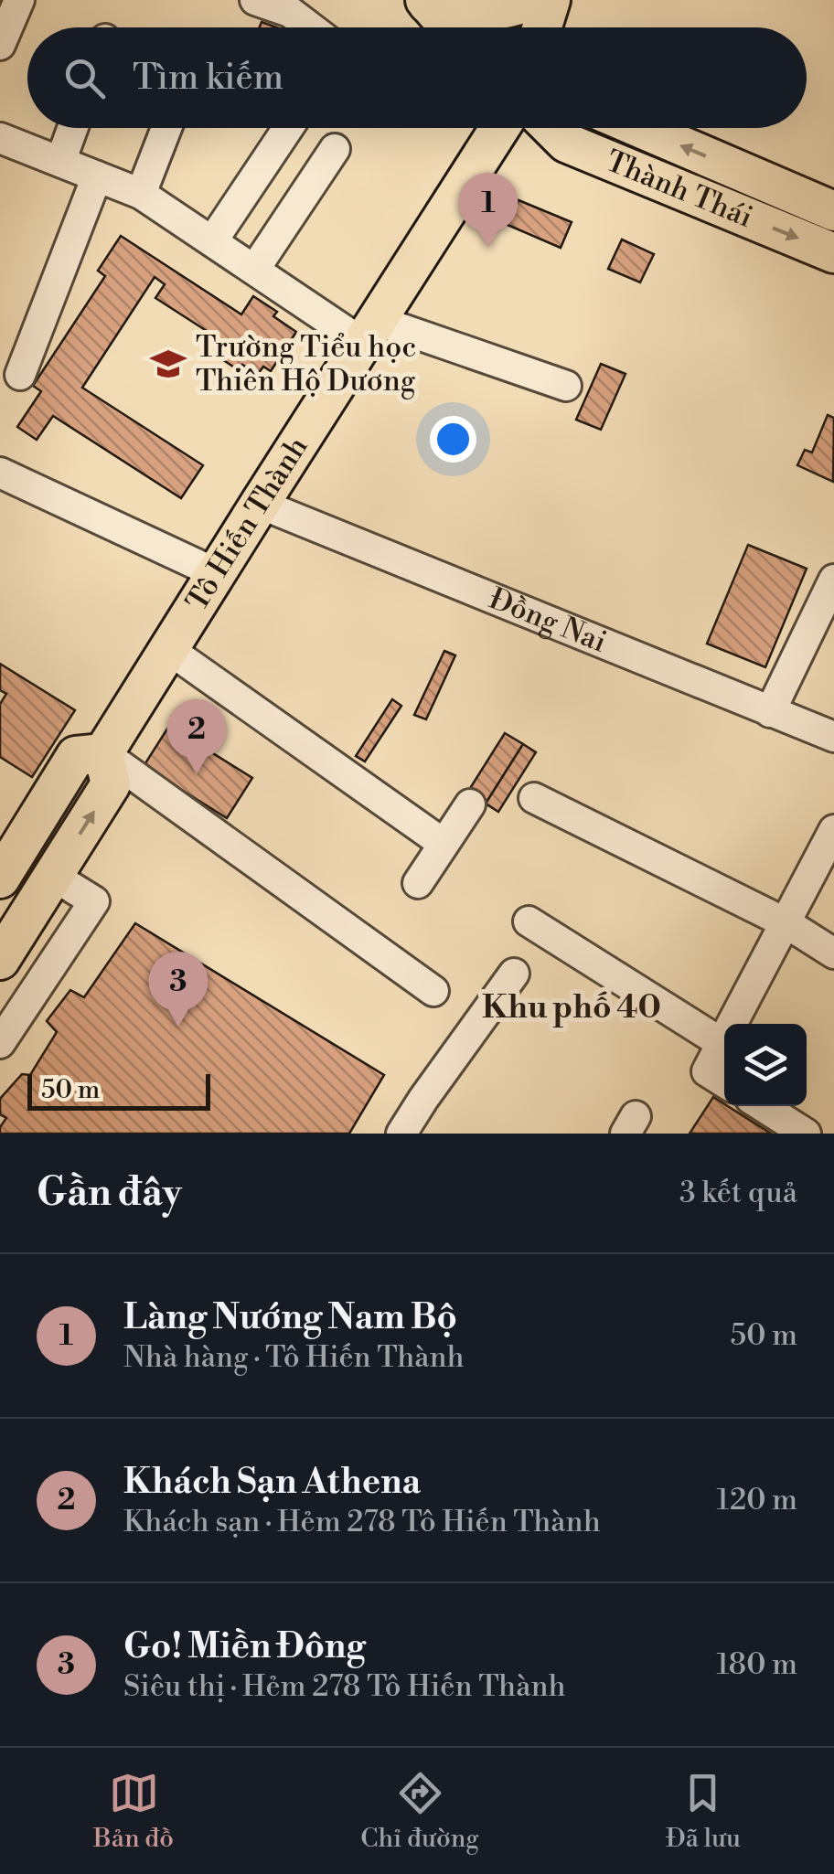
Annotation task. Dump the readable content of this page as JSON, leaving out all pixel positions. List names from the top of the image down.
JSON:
{
  "streets": {
    "main road": ["Thành Thái", "Tô Hiến Thành"],
    "street": ["Đồng Nai"]
  },
  "crossings": [
    ["Tô Hiến Thành", "Đồng Nai"]
  ],
  "districts": ["Khu phố 40"],
  "places": {
    "school or university": ["Trường Tiểu học Thiên Hộ Dương"]
  },
  "scale_bar": "50 m",
  "page": {
    "search": "Tìm kiếm",
    "pins": ["1", "2", "3"],
    "scale": "50 m",
    "heading": ["Gần đây", "3 kết quả"],
    "list": [
      {
        "mark": "1",
        "name": "Làng Nướng Nam Bộ",
        "note": "Nhà hàng · Tô Hiến Thành",
        "value": "50 m"
      },
      {
        "mark": "2",
        "name": "Khách Sạn Athena",
        "note": "Khách sạn · Hẻm 278 Tô Hiến Thành",
        "value": "120 m"
      },
      {
        "mark": "3",
        "name": "Go! Miền Đông",
        "note": "Siêu thị · Hẻm 278 Tô Hiến Thành",
        "value": "180 m"
      }
    ],
    "nav": ["Bản đồ", "Chỉ đường", "Đã lưu"]
  }
}
